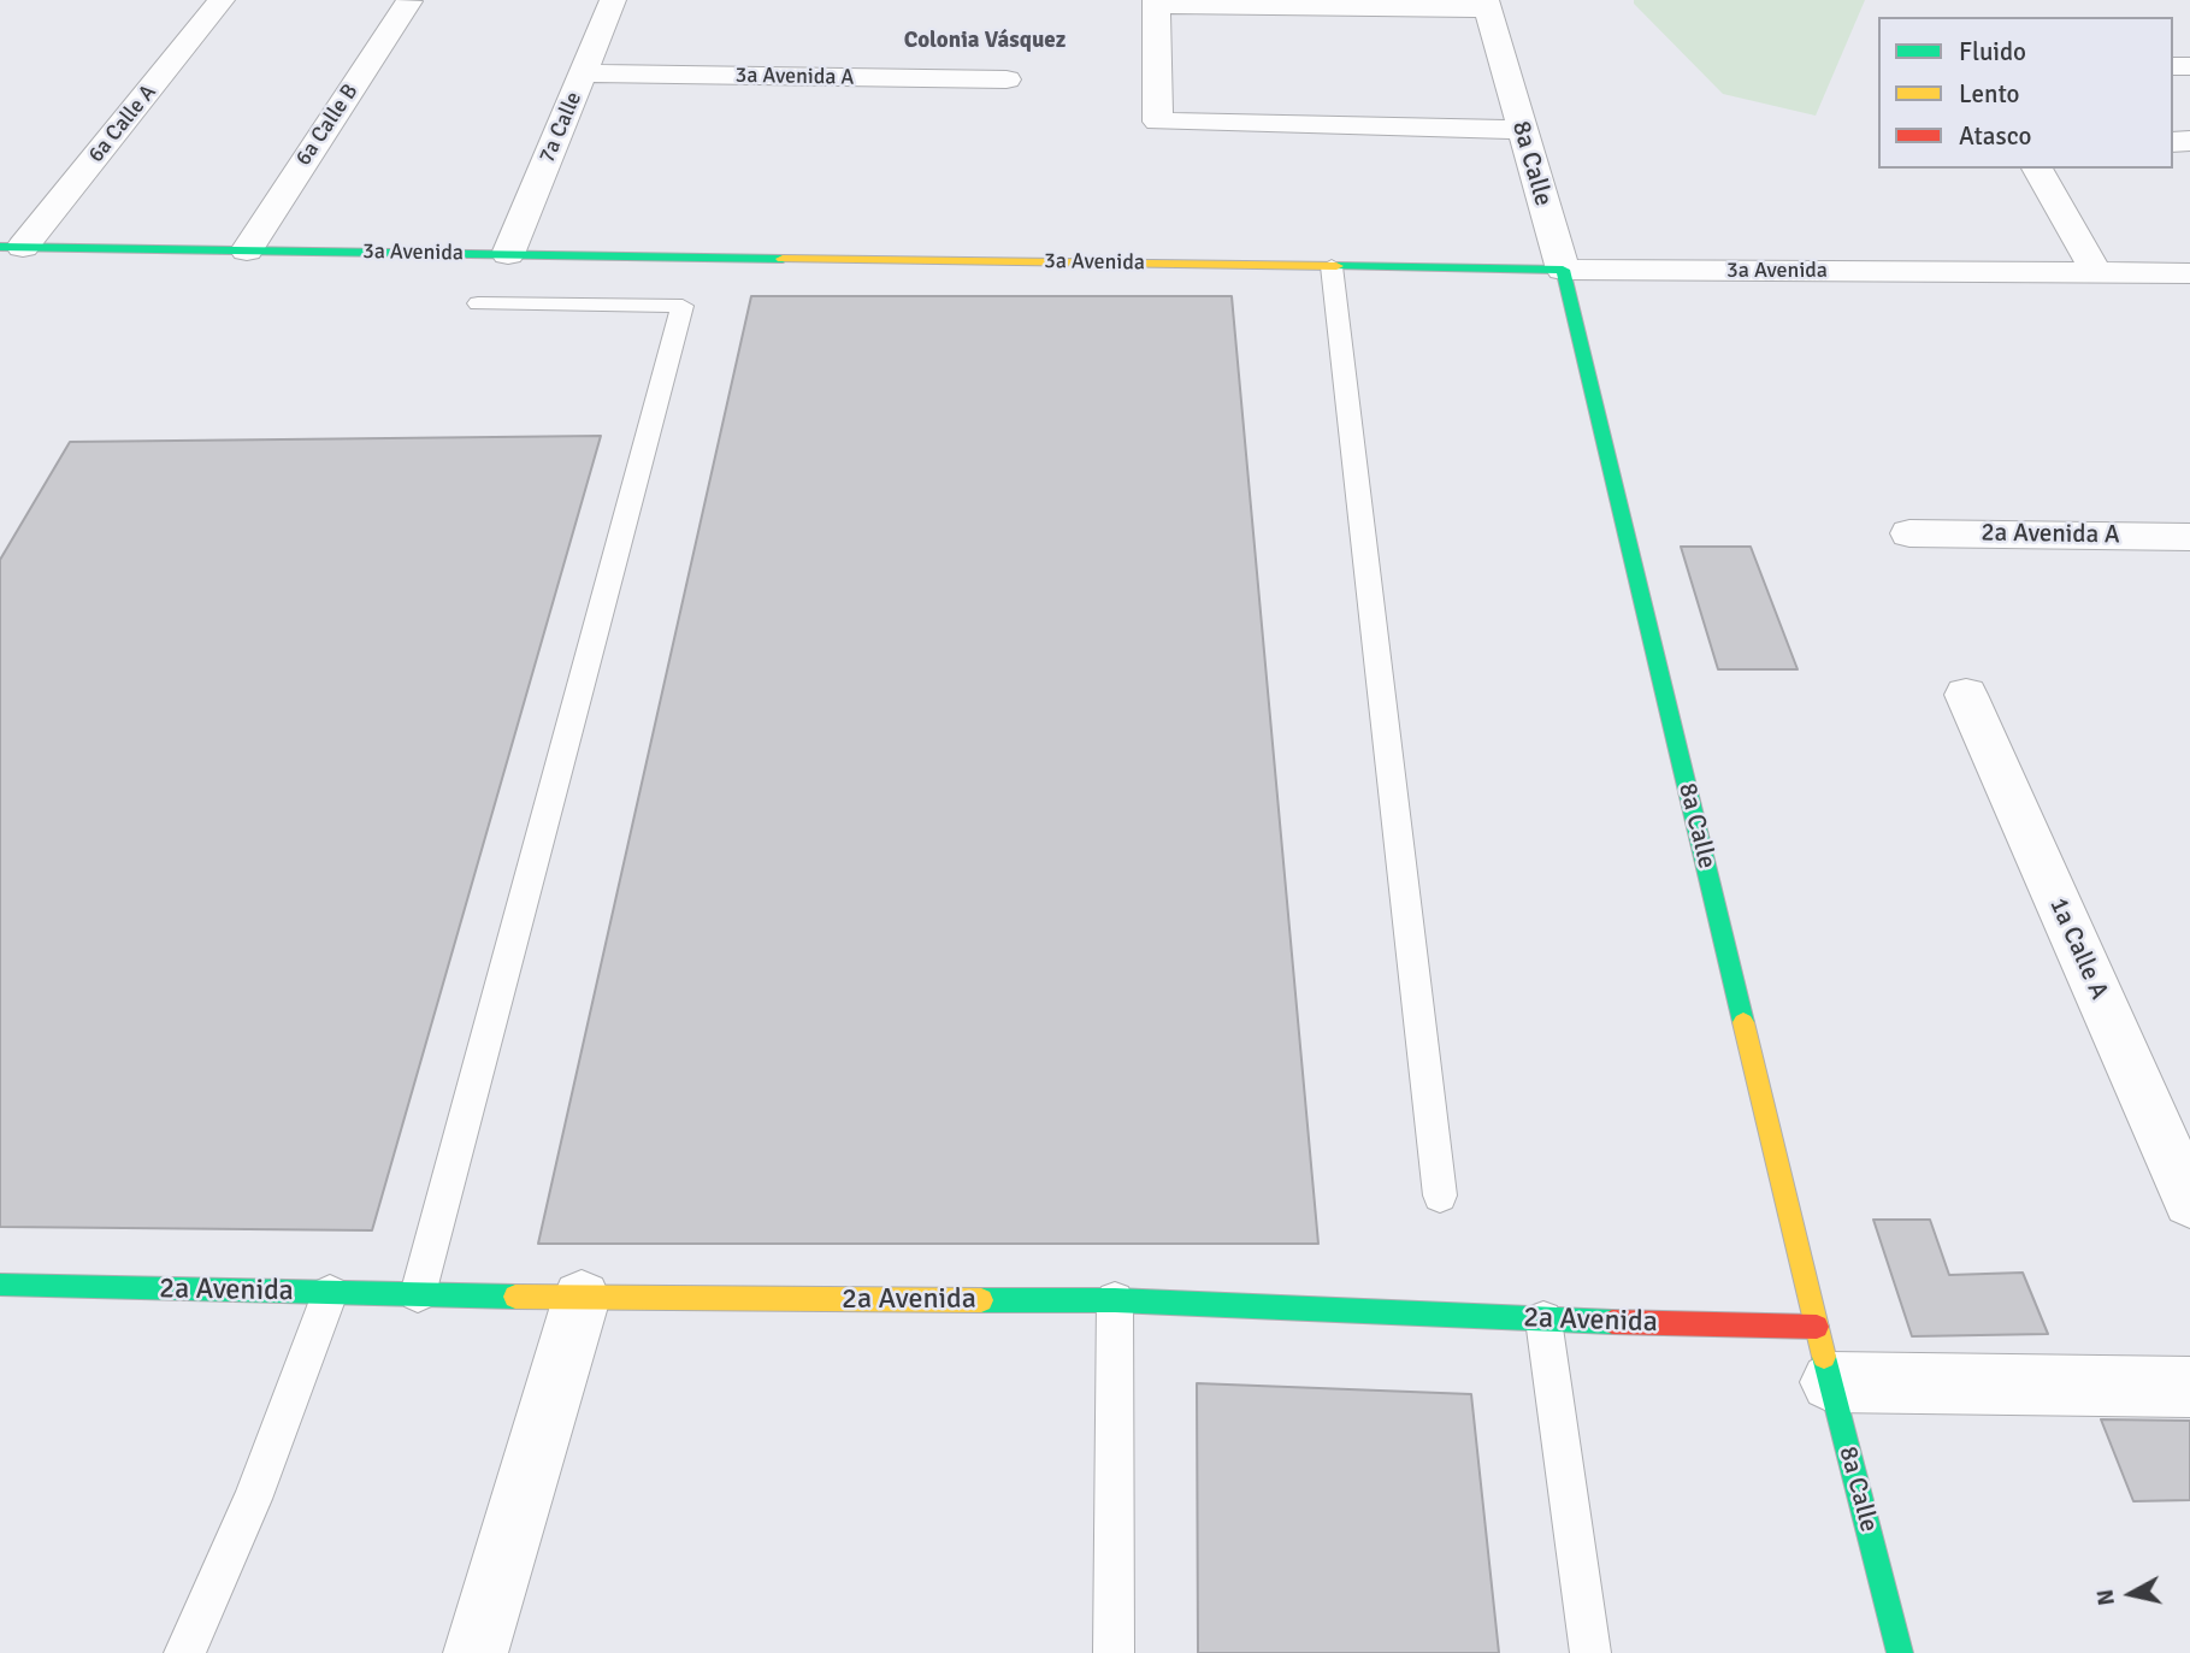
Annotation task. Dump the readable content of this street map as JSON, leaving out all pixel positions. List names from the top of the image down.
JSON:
{
  "streets": {
    "street": [
      "3a Avenida A",
      "6a Calle A",
      "6a Calle B",
      "7a Calle",
      "8a Calle",
      "3a Avenida",
      "2a Avenida A",
      "1a Calle A",
      "2a Avenida"
    ]
  },
  "crossings": [
    ["3a Avenida A", "7a Calle"],
    ["6a Calle A", "3a Avenida"],
    ["6a Calle B", "3a Avenida"],
    ["7a Calle", "3a Avenida"],
    ["8a Calle", "3a Avenida"],
    ["8a Calle", "2a Avenida"]
  ],
  "districts": ["Colonia Vásquez"],
  "legend": ["Fluido", "Lento", "Atasco"],
  "north": "left"
}
